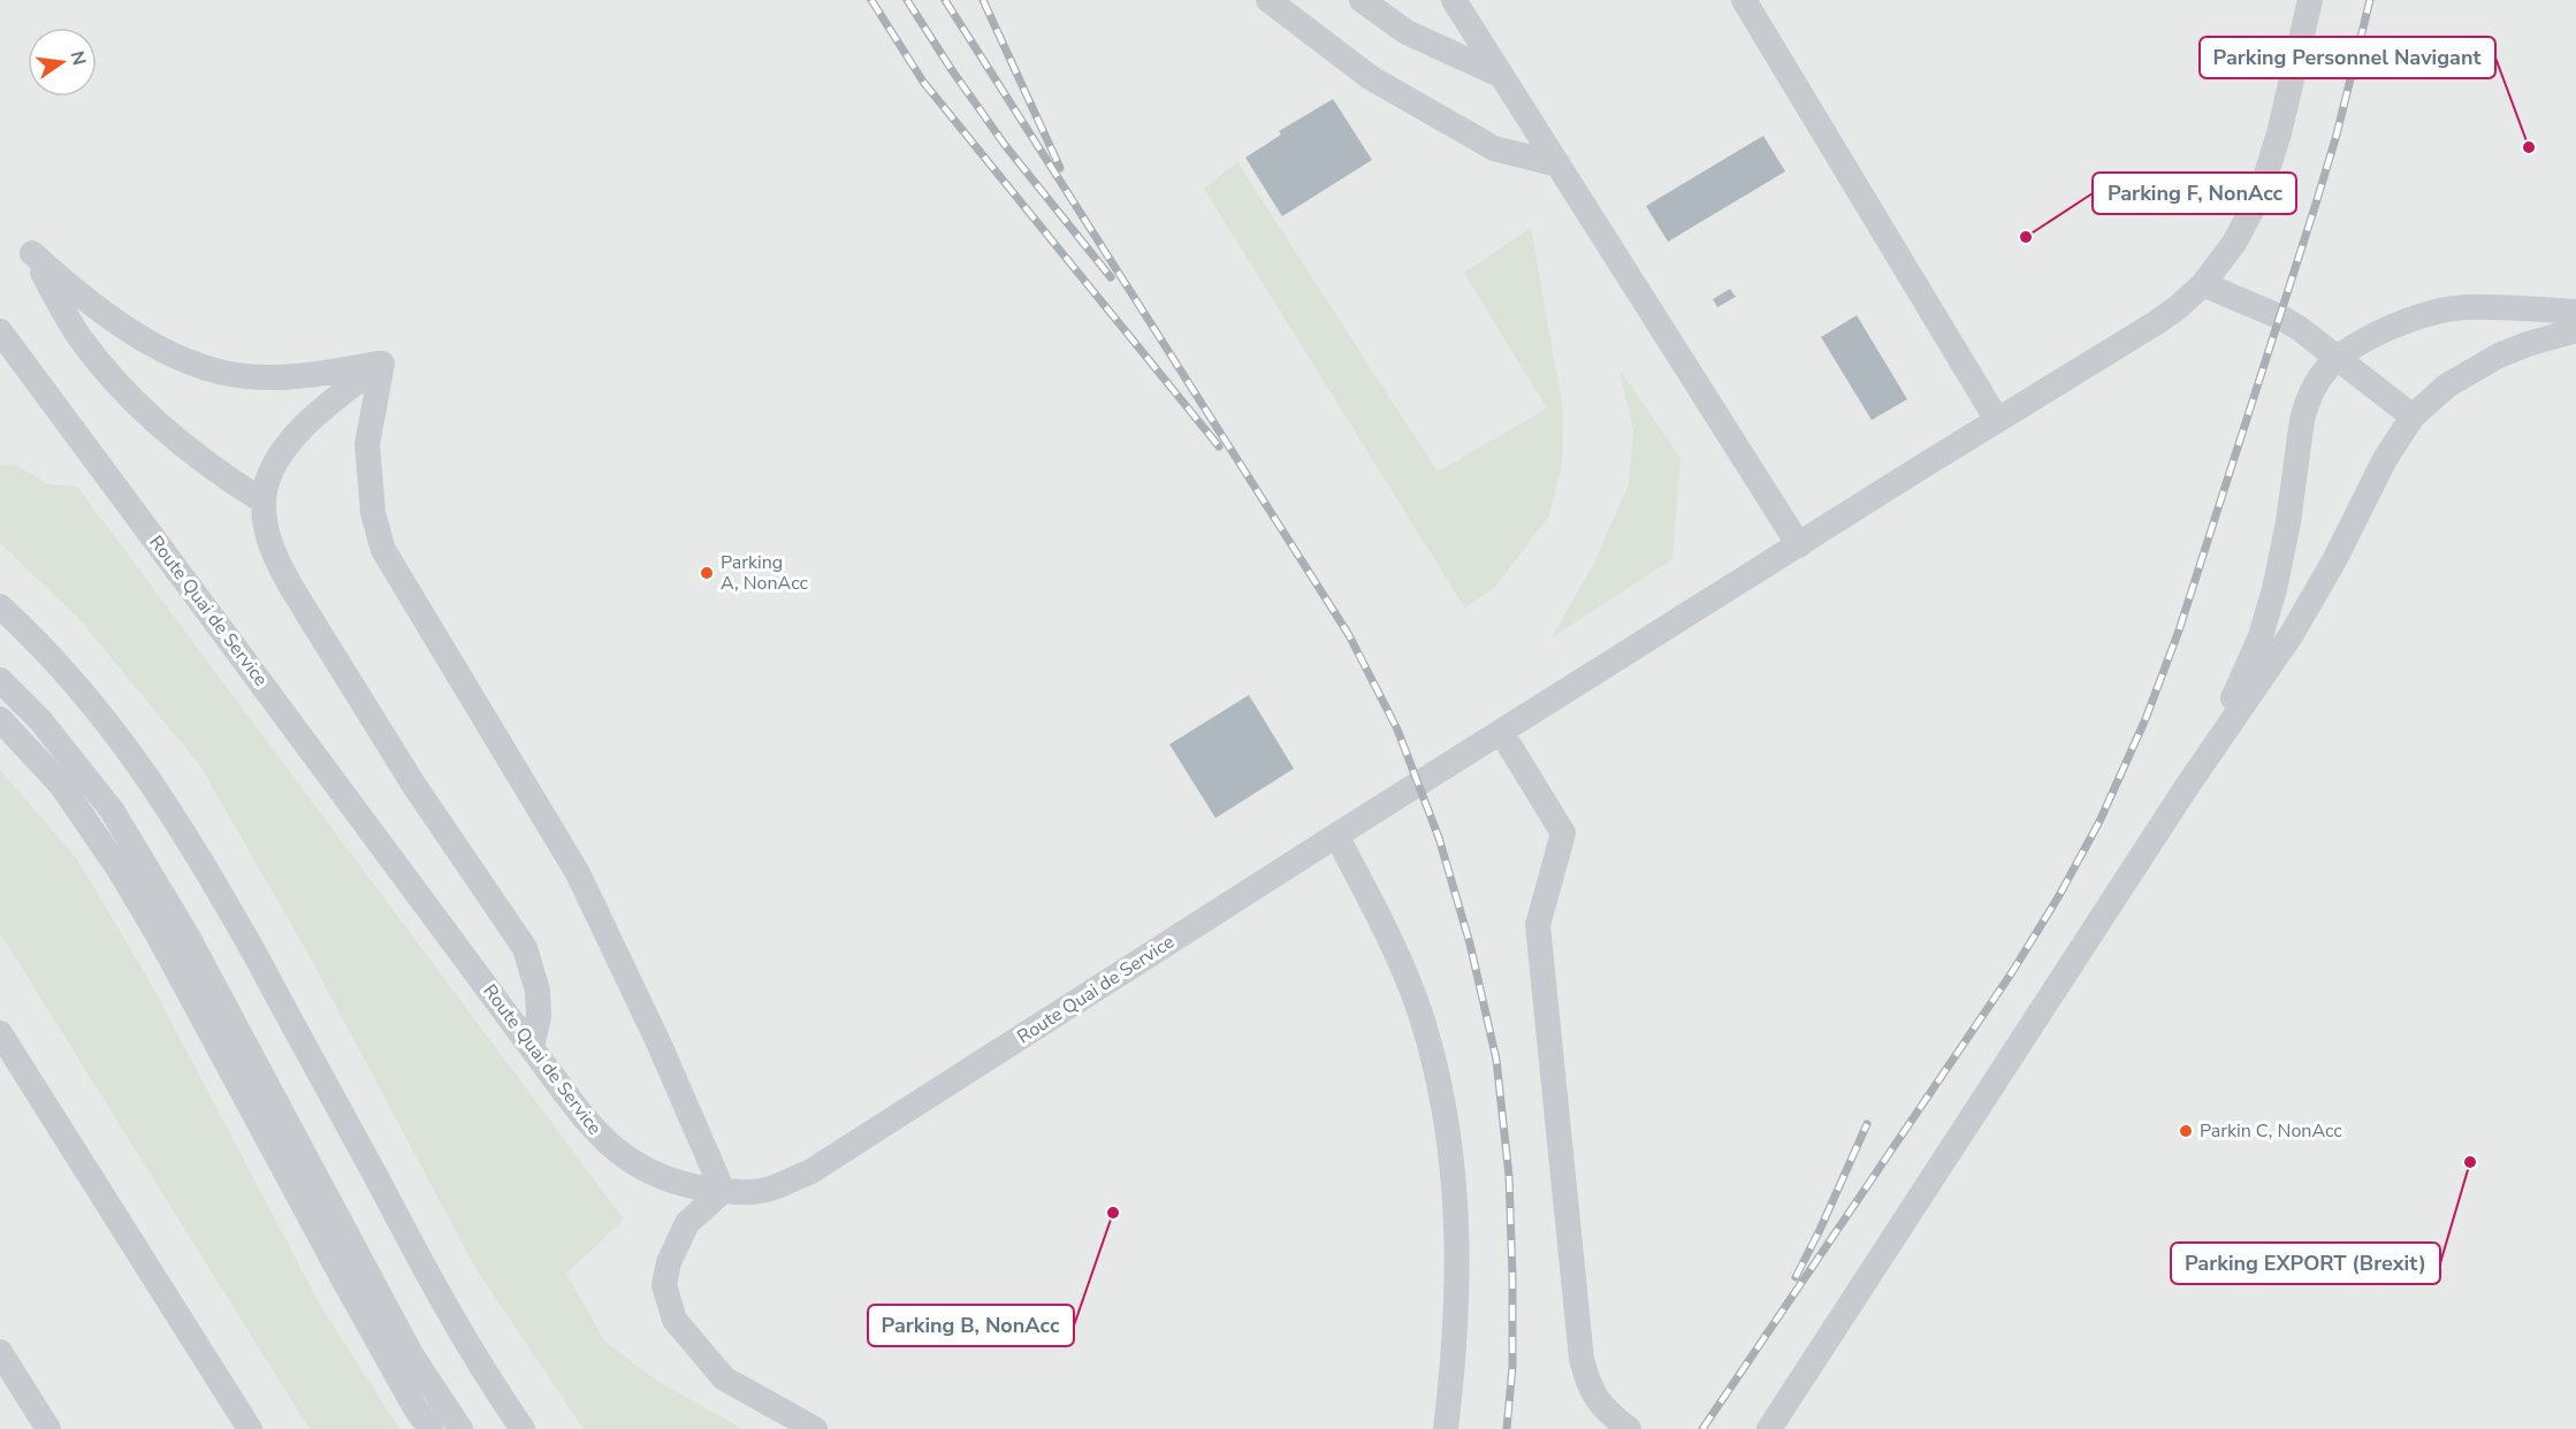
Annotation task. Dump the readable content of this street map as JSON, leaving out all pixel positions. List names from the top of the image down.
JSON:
{
  "streets": {
    "lane": ["Route Quai de Service"]
  },
  "places": [
    "Parking Personnel Navigant",
    "Parking F, NonAcc",
    "Parking A, NonAcc",
    "Parkin C, NonAcc",
    "Parking EXPORT (Brexit)",
    "Parking B, NonAcc"
  ],
  "north": "right"
}
